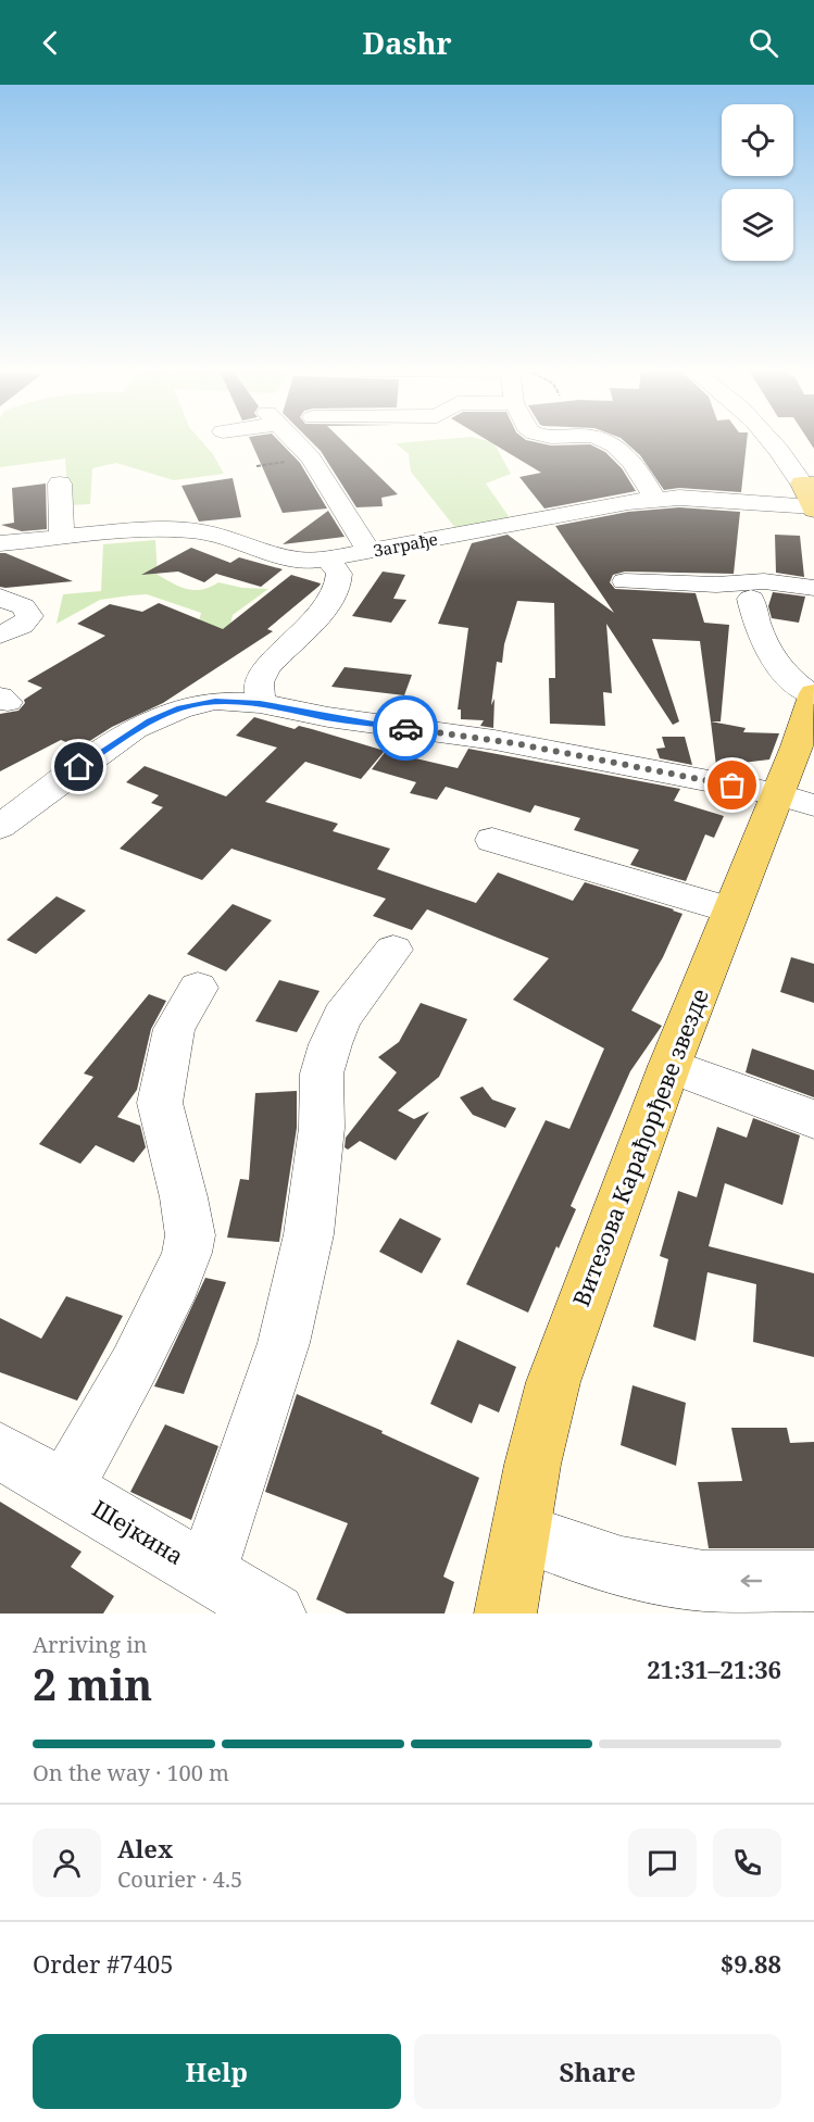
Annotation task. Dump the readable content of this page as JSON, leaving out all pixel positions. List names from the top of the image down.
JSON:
{
  "streets": {
    "main road": ["Витезова Карађорђеве звезде"],
    "street": ["Заграђе", "Шејкина"]
  },
  "page": {
    "header": "Dashr",
    "heading": ["2 min", "Arriving in", "21:31–21:36"],
    "panel": [
      "Alex",
      "Courier · 4.5",
      "Order #7405",
      "$9.88"
    ],
    "bar": "On the way · 100 m",
    "buttons": ["Help", "Share"]
  }
}
